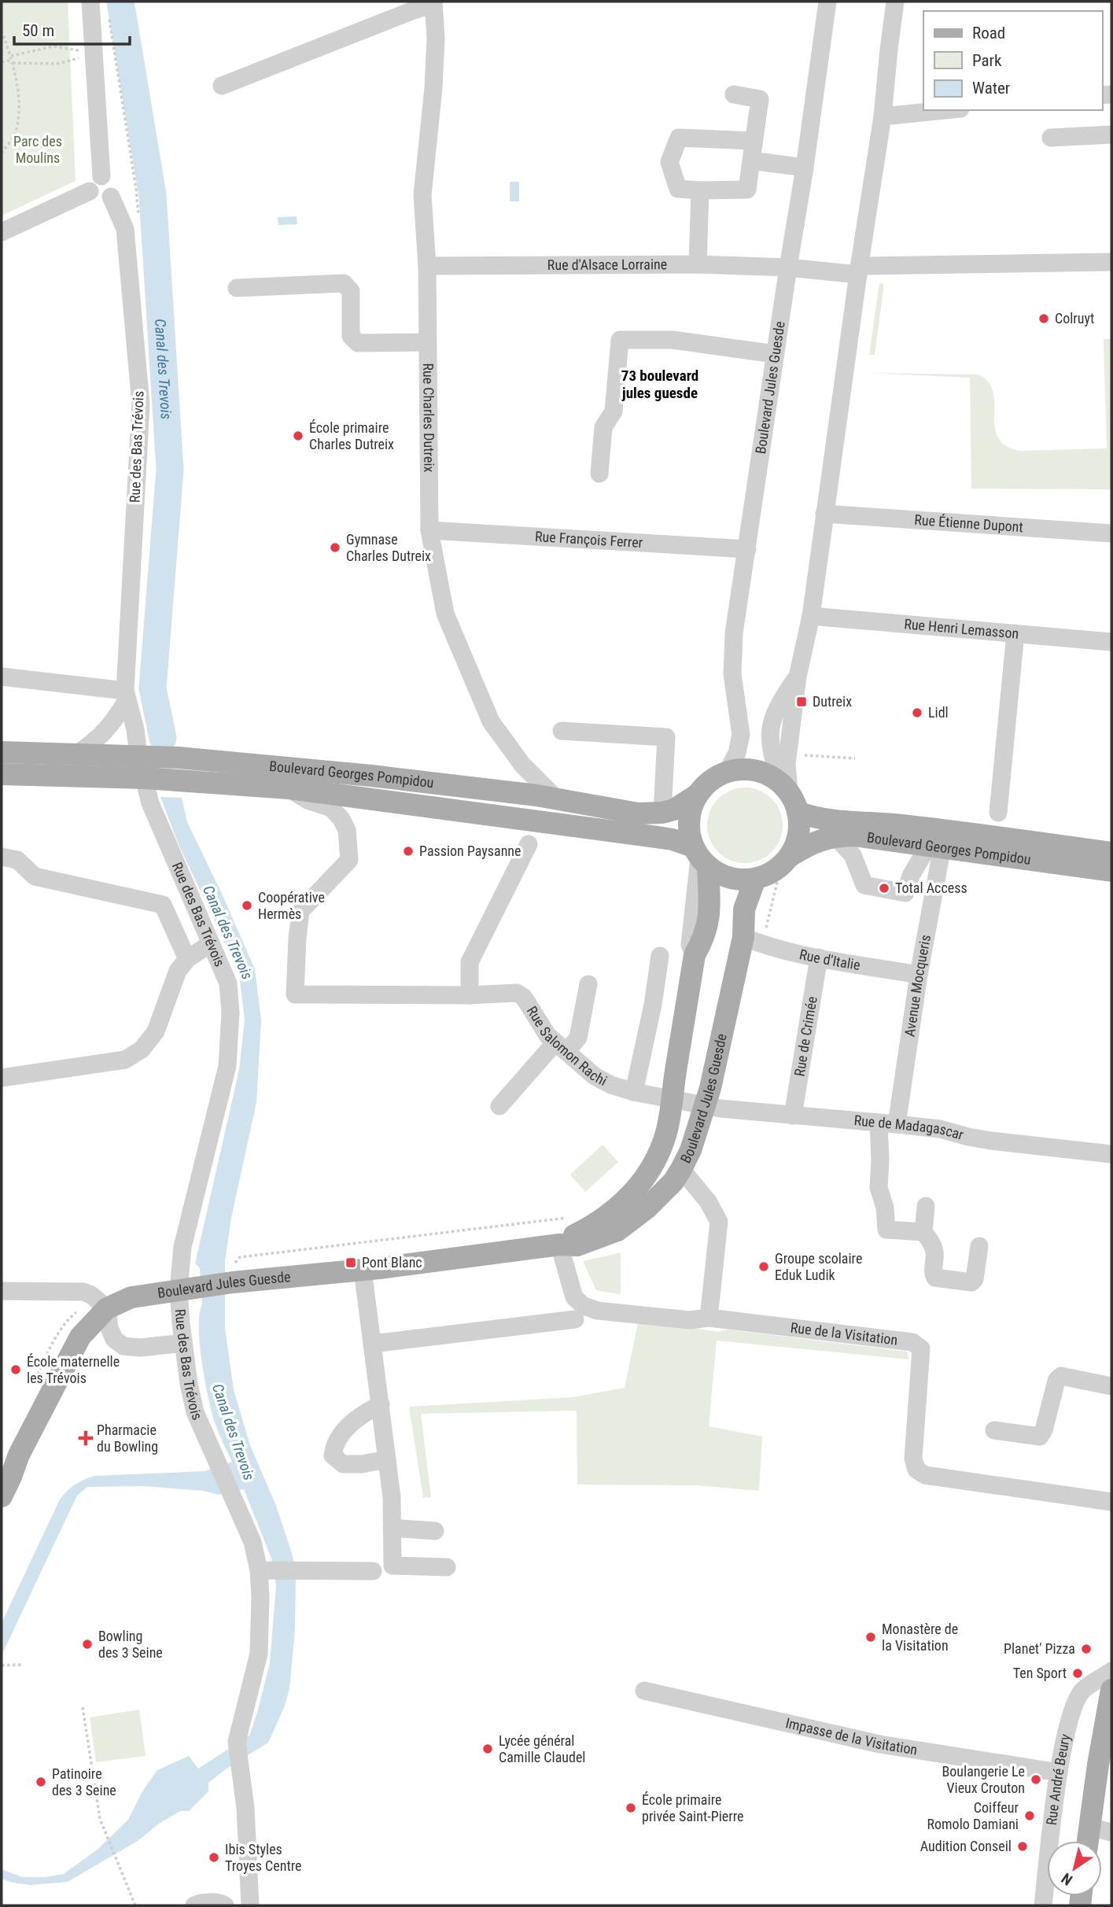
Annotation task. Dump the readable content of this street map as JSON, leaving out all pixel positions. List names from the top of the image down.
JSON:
{
  "streets": {
    "main road": ["Boulevard Jules Guesde", "Boulevard Georges Pompidou"],
    "street": [
      "Rue d'Alsace Lorraine",
      "Rue Charles Dutreix",
      "Rue des Bas Trévois",
      "Rue Étienne Dupont",
      "Rue François Ferrer",
      "Rue Henri Lemasson",
      "Rue d'Italie",
      "Avenue Mocqueris",
      "Rue de Crimée",
      "Rue Salomon Rachi",
      "Rue de Madagascar",
      "Rue de la Visitation",
      "Impasse de la Visitation",
      "Rue André Beury"
    ]
  },
  "crossings": [
    ["Rue d'Alsace Lorraine", "Boulevard Jules Guesde"],
    ["Rue d'Alsace Lorraine", "Rue Charles Dutreix"],
    ["Boulevard Jules Guesde", "Rue des Bas Trévois"],
    ["Boulevard Jules Guesde", "Rue François Ferrer"],
    ["Boulevard Jules Guesde", "Boulevard Georges Pompidou"],
    ["Boulevard Jules Guesde", "Rue d'Italie"],
    ["Boulevard Jules Guesde", "Rue Salomon Rachi"],
    ["Boulevard Jules Guesde", "Rue de Madagascar"],
    ["Boulevard Jules Guesde", "Rue de la Visitation"],
    ["Rue Charles Dutreix", "Rue François Ferrer"],
    ["Rue Charles Dutreix", "Boulevard Georges Pompidou"],
    ["Rue des Bas Trévois", "Boulevard Georges Pompidou"],
    ["Boulevard Georges Pompidou", "Avenue Mocqueris"],
    ["Boulevard Georges Pompidou", "Rue Salomon Rachi"],
    ["Rue d'Italie", "Avenue Mocqueris"],
    ["Rue d'Italie", "Rue de Crimée"],
    ["Avenue Mocqueris", "Rue de Madagascar"],
    ["Rue de Crimée", "Rue de Madagascar"],
    ["Rue Salomon Rachi", "Rue de Madagascar"],
    ["Impasse de la Visitation", "Rue André Beury"]
  ],
  "districts": ["73 boulevard jules guesde"],
  "water": ["Canal des Trevois"],
  "parks": ["Parc des Moulins"],
  "places": {
    "other": [
      "Colruyt",
      "École primaire Charles Dutreix",
      "Gymnase Charles Dutreix",
      "Lidl",
      "Passion Paysanne",
      "Total Access",
      "Coopérative Hermès",
      "Groupe scolaire Eduk Ludik",
      "École maternelle les Trévois",
      "Monastère de la Visitation",
      "Bowling des 3 Seine",
      "Planet' Pizza",
      "Ten Sport",
      "Lycée général Camille Claudel",
      "Boulangerie Le Vieux Crouton",
      "Patinoire des 3 Seine",
      "École primaire privée Saint-Pierre",
      "Coiffeur Romolo Damiani",
      "Audition Conseil",
      "Ibis Styles Troyes Centre"
    ],
    "transit": ["Dutreix", "Pont Blanc"],
    "health": ["Pharmacie du Bowling"]
  },
  "legend": ["Road", "Park", "Water"],
  "scale_bar": "50 m",
  "north": "bottom left"
}
